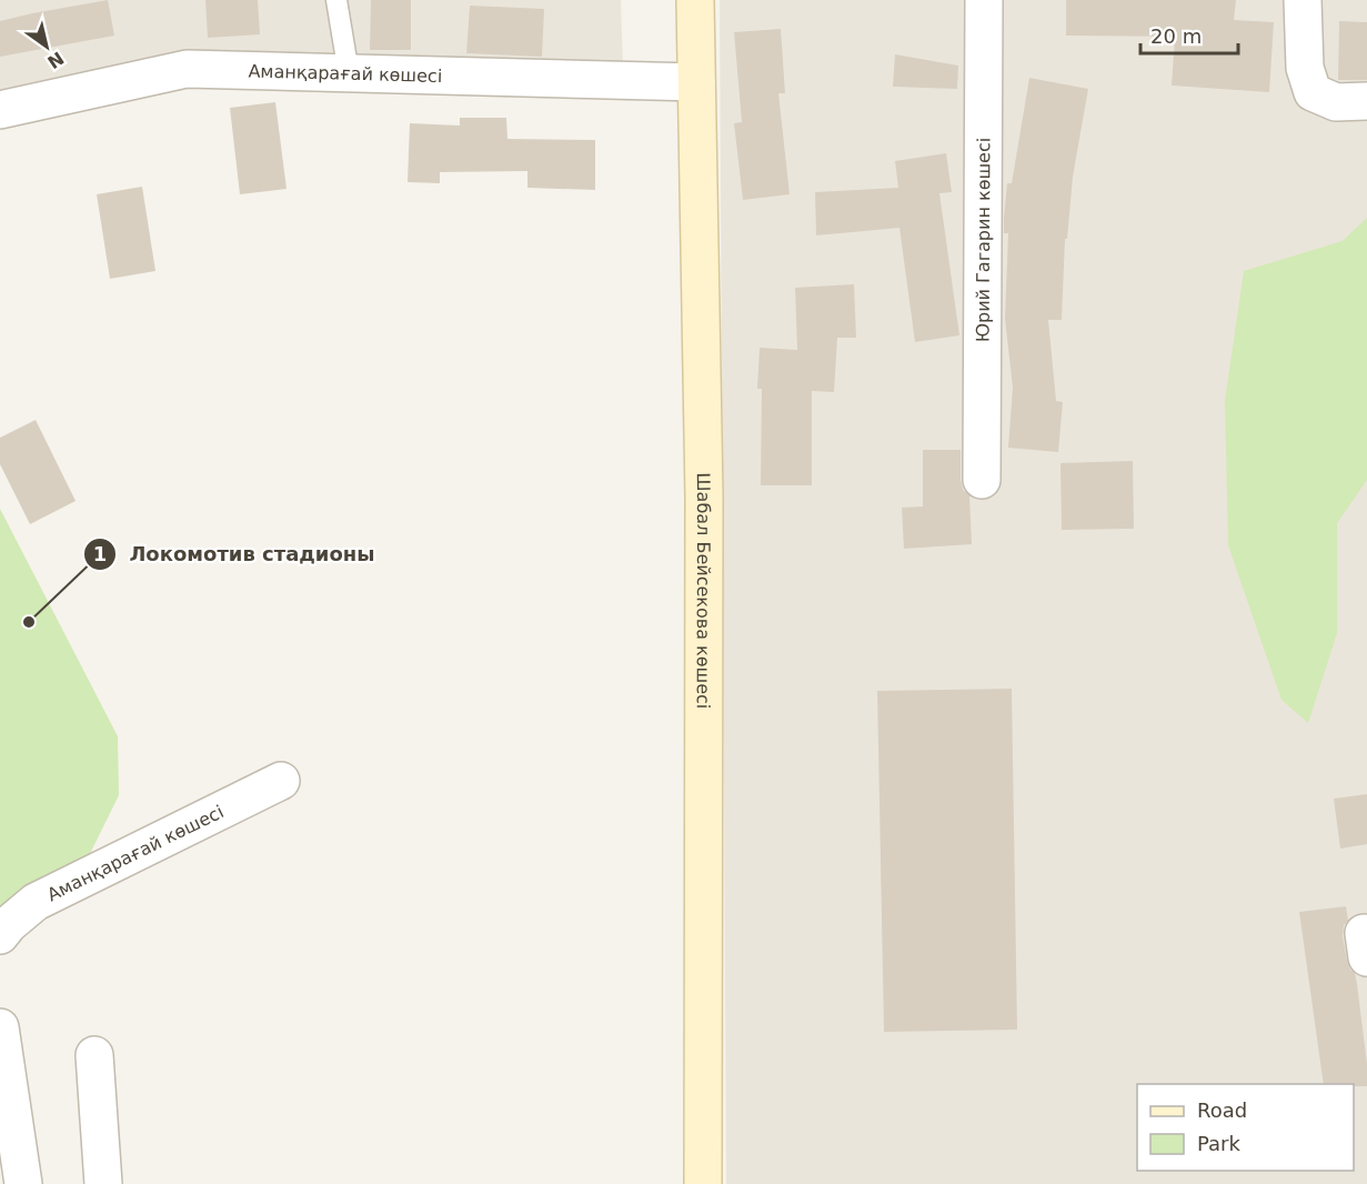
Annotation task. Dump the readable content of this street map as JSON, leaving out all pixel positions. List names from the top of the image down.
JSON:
{
  "streets": {
    "main road": ["Шабал Бейсекова көшесі"],
    "street": ["Аманқарағай көшесі", "Юрий Гагарин көшесі"]
  },
  "crossings": [
    ["Аманқарағай көшесі", "Шабал Бейсекова көшесі"]
  ],
  "places": ["Локомотив стадионы"],
  "legend": ["Road", "Park"],
  "scale_bar": "20 m",
  "north": "bottom right"
}
